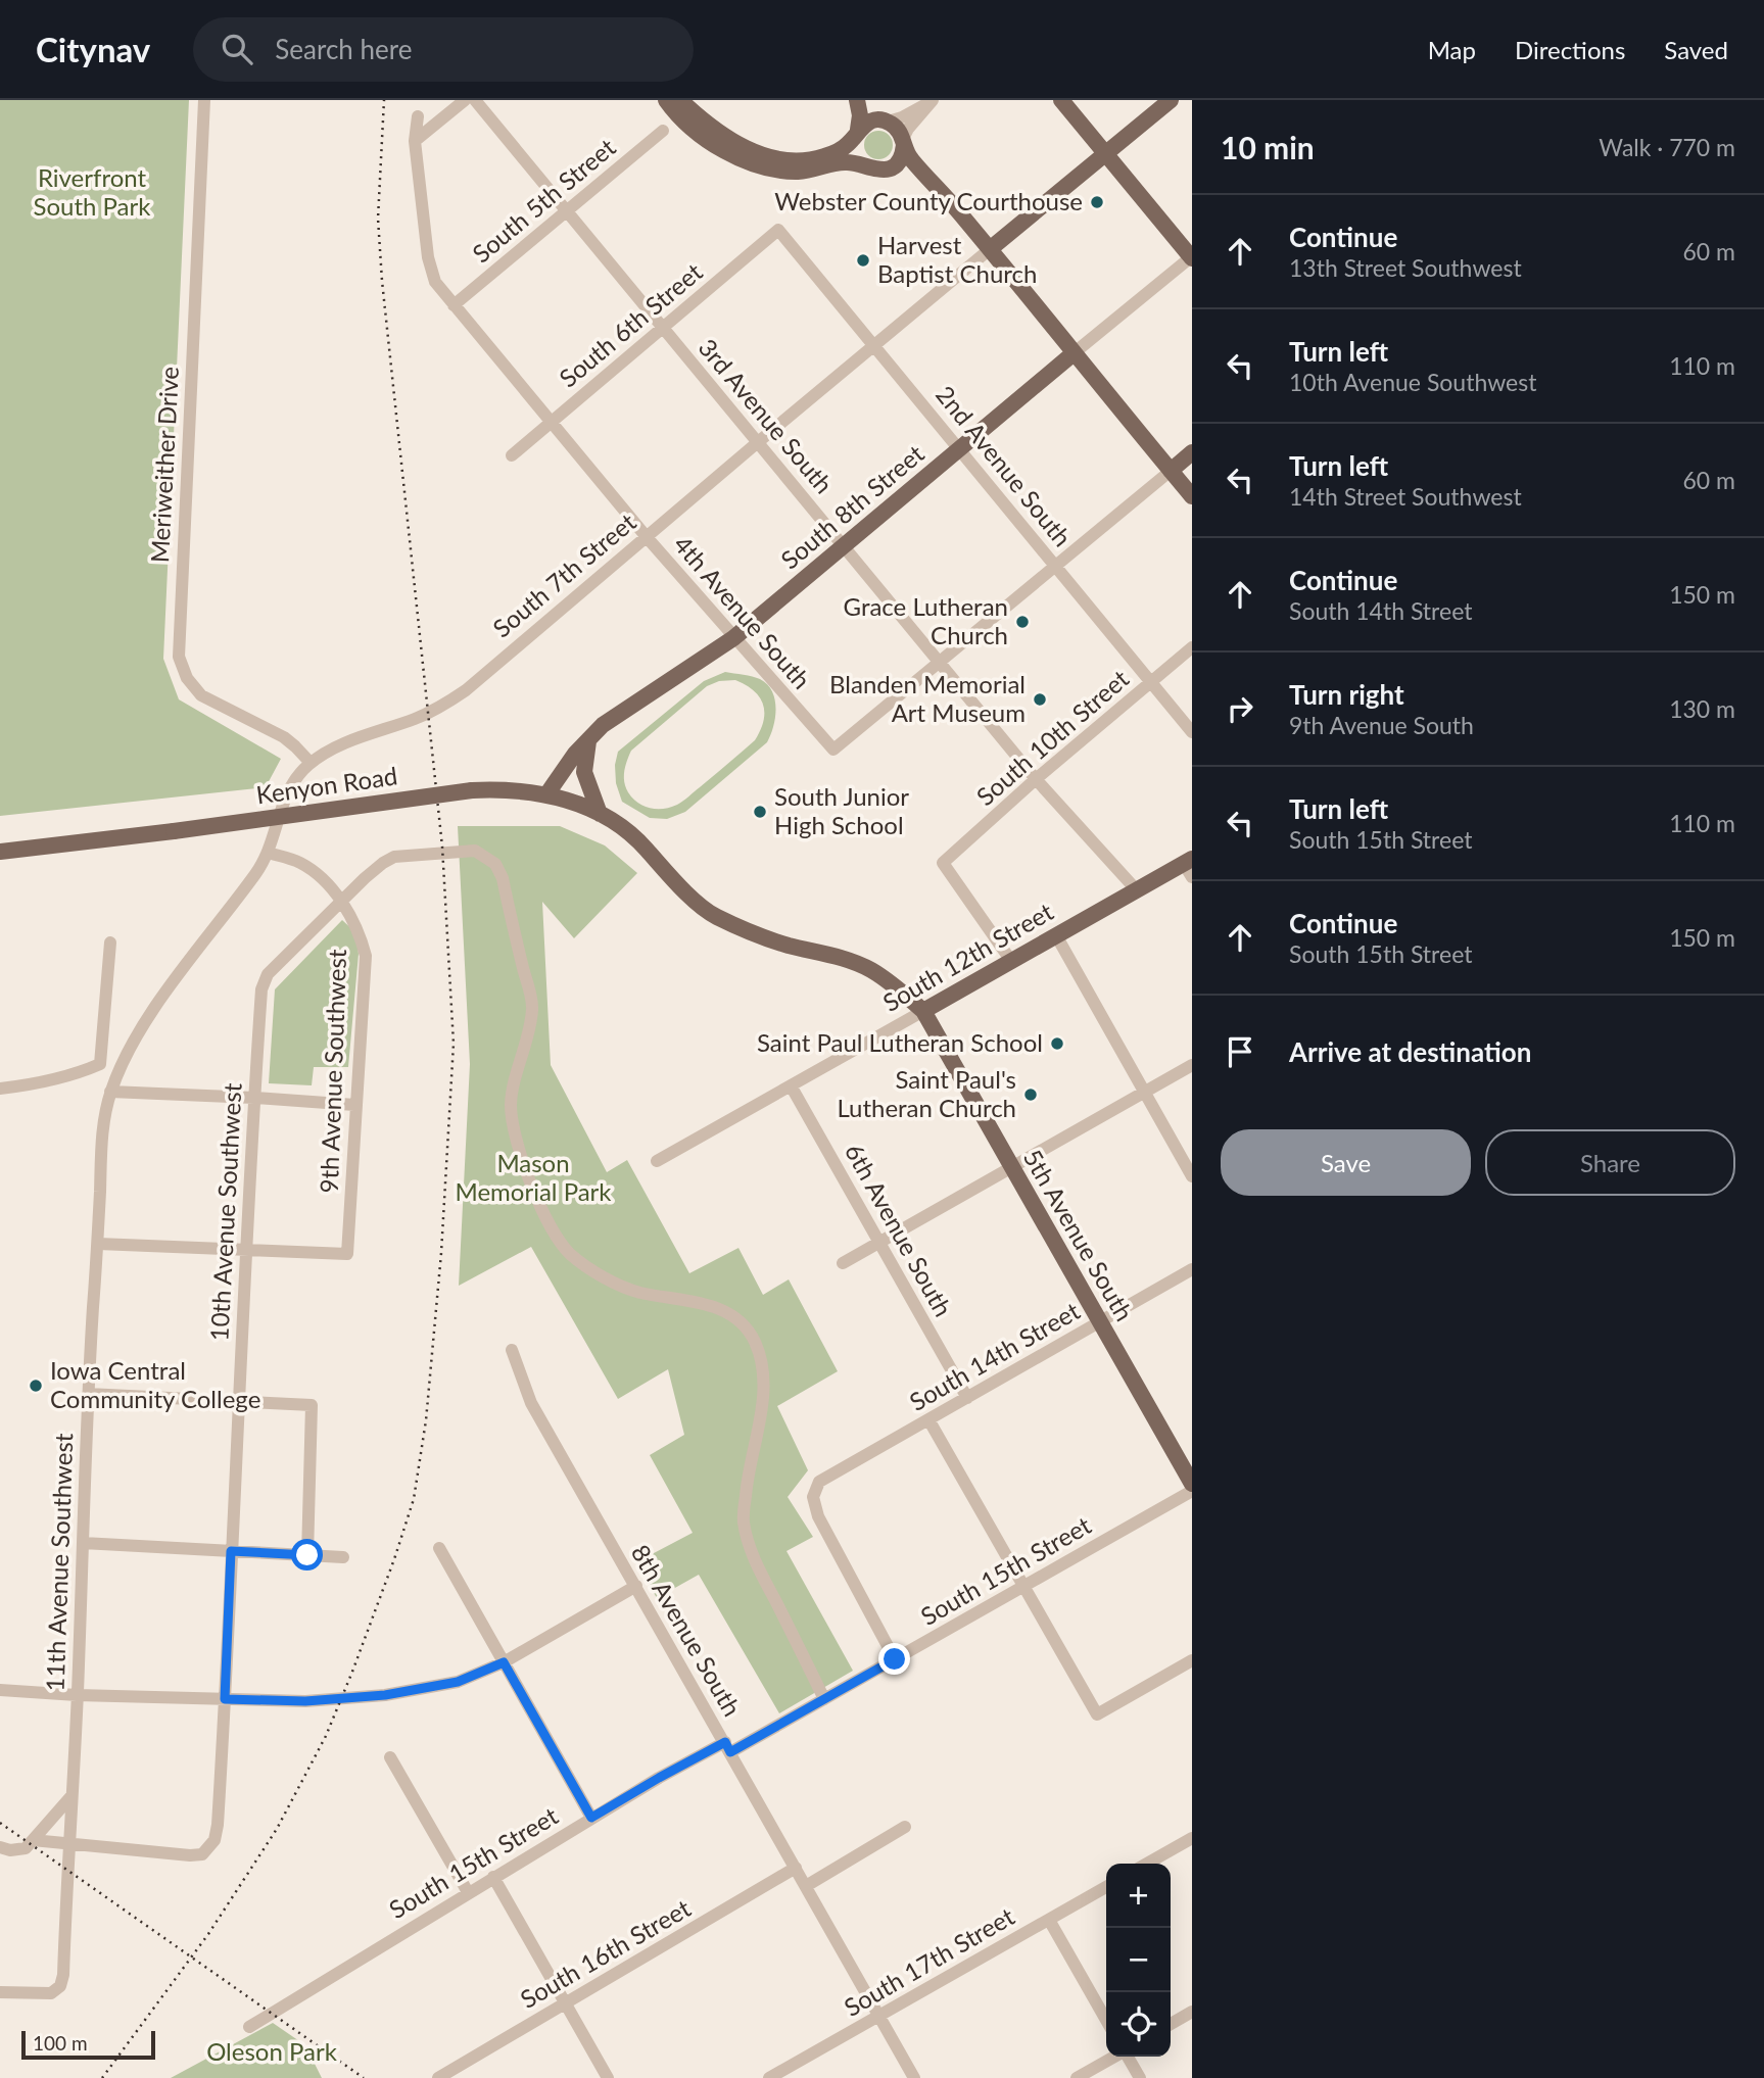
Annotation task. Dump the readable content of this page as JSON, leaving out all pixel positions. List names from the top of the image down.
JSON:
{
  "streets": {
    "main road": [
      "South 8th Street",
      "South 7th Street",
      "Kenyon Road",
      "South 12th Street",
      "5th Avenue South"
    ],
    "street": [
      "South 5th Street",
      "South 6th Street",
      "3rd Avenue South",
      "Meriweither Drive",
      "2nd Avenue South",
      "4th Avenue South",
      "South 10th Street",
      "9th Avenue Southwest",
      "10th Avenue Southwest",
      "6th Avenue South",
      "South 14th Street",
      "11th Avenue Southwest",
      "South 15th Street",
      "8th Avenue South",
      "South 16th Street",
      "South 17th Street"
    ]
  },
  "crossings": [
    ["South 5th Street", "3rd Avenue South"],
    ["South 5th Street", "4th Avenue South"],
    ["South 6th Street", "3rd Avenue South"],
    ["South 6th Street", "2nd Avenue South"],
    ["South 6th Street", "4th Avenue South"],
    ["3rd Avenue South", "South 8th Street"],
    ["3rd Avenue South", "South 7th Street"],
    ["3rd Avenue South", "4th Avenue South"],
    ["3rd Avenue South", "South 10th Street"],
    ["3rd Avenue South", "South 12th Street"],
    ["Meriweither Drive", "South 7th Street"],
    ["2nd Avenue South", "South 8th Street"],
    ["2nd Avenue South", "South 7th Street"],
    ["2nd Avenue South", "South 10th Street"],
    ["South 8th Street", "4th Avenue South"],
    ["South 8th Street", "Kenyon Road"],
    ["South 7th Street", "4th Avenue South"],
    ["South 7th Street", "9th Avenue Southwest"],
    ["South 7th Street", "11th Avenue Southwest"],
    ["South 10th Street", "South 12th Street"],
    ["Kenyon Road", "5th Avenue South"],
    ["South 12th Street", "6th Avenue South"],
    ["South 12th Street", "5th Avenue South"],
    ["9th Avenue Southwest", "10th Avenue Southwest"],
    ["10th Avenue Southwest", "11th Avenue Southwest"],
    ["6th Avenue South", "South 14th Street"],
    ["5th Avenue South", "South 14th Street"],
    ["South 14th Street", "South 15th Street"],
    ["South 15th Street", "8th Avenue South"],
    ["8th Avenue South", "South 16th Street"],
    ["8th Avenue South", "South 17th Street"]
  ],
  "parks": ["Riverfront South Park", "Mason Memorial Park", "Oleson Park"],
  "places": [
    "Webster County Courthouse",
    "Harvest Baptist Church",
    "Grace Lutheran Church",
    "Blanden Memorial Art Museum",
    "South Junior High School",
    "Saint Paul Lutheran School",
    "Saint Paul's Lutheran Church",
    "Iowa Central Community College"
  ],
  "scale_bar": "100 m",
  "page": {
    "header": "Citynav",
    "search": "Search here",
    "nav": ["Map", "Directions", "Saved"],
    "heading": ["10 min", "Walk · 770 m"],
    "list": [
      ["Continue", "13th Street Southwest", "60 m"],
      ["Turn left", "10th Avenue Southwest", "110 m"],
      ["Turn left", "14th Street Southwest", "60 m"],
      ["Continue", "South 14th Street", "150 m"],
      ["Turn right", "9th Avenue South", "130 m"],
      ["Turn left", "South 15th Street", "110 m"],
      ["Continue", "South 15th Street", "150 m"],
      "Arrive at destination"
    ],
    "buttons": ["Save", "Share"],
    "map_buttons": ["+", "−"],
    "scale": "100 m"
  }
}
